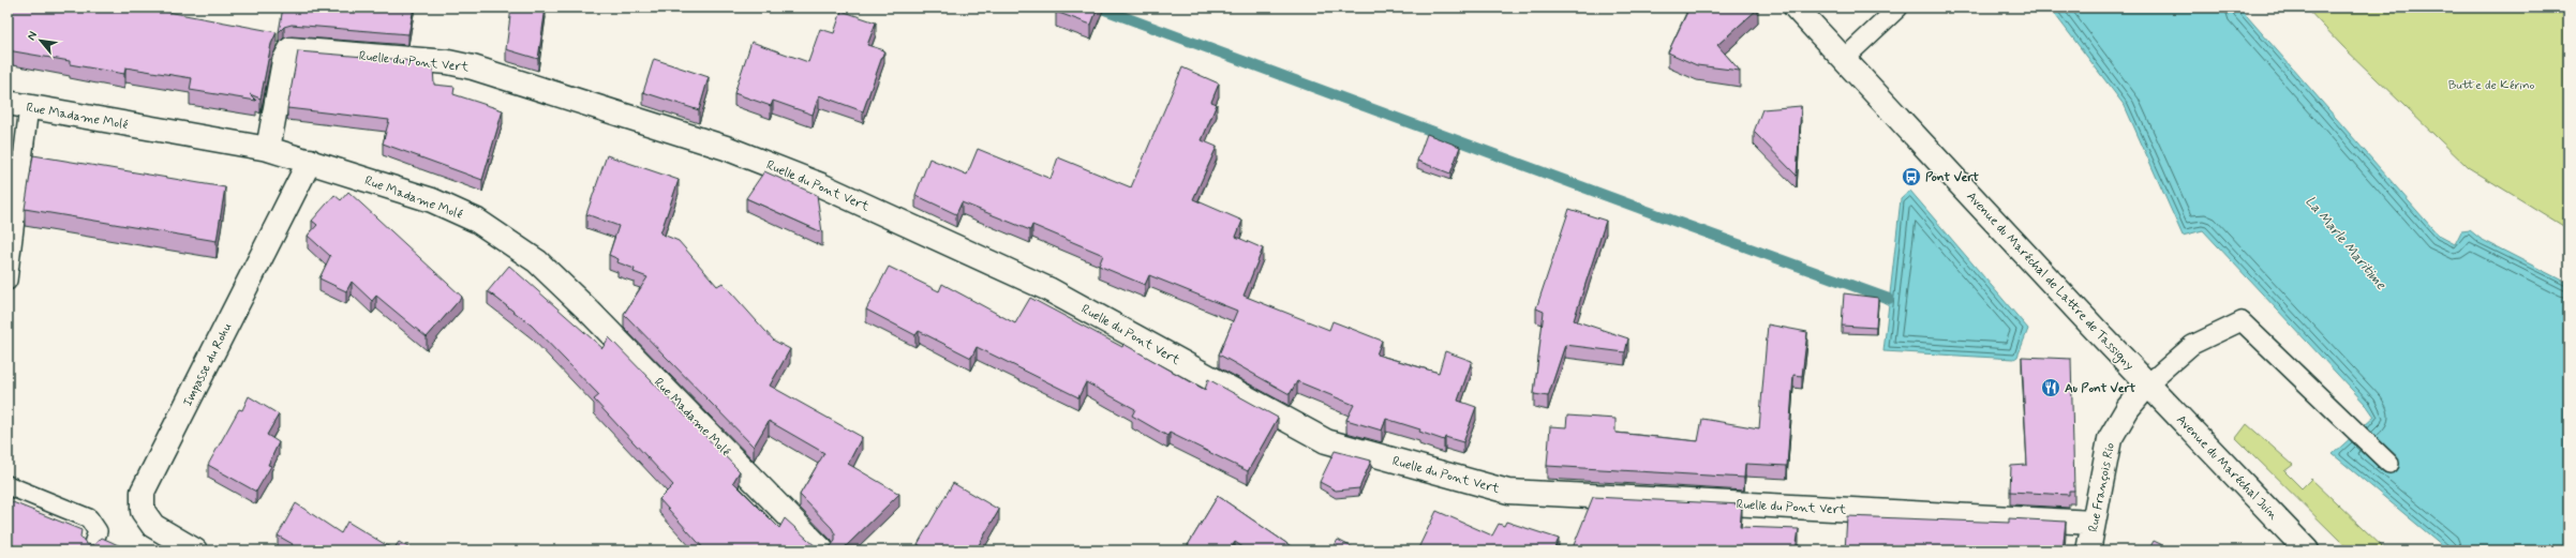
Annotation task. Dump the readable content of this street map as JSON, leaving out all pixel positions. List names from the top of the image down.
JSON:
{
  "streets": {
    "street": [
      "Ruelle du Pont Vert",
      "Rue Madame Molé",
      "Avenue du Maréchal de Lattre de Tassigny",
      "Impasse du Rohu",
      "Avenue du Maréchal Juin",
      "Rue François Rio"
    ]
  },
  "crossings": [
    ["Ruelle du Pont Vert", "Rue Madame Molé"],
    ["Ruelle du Pont Vert", "Rue François Rio"],
    ["Rue Madame Molé", "Impasse du Rohu"],
    ["Avenue du Maréchal de Lattre de Tassigny", "Avenue du Maréchal Juin"],
    ["Avenue du Maréchal de Lattre de Tassigny", "Rue François Rio"],
    ["Avenue du Maréchal Juin", "Rue François Rio"]
  ],
  "water": ["La Marle Maritime"],
  "parks": ["Butte de Kérino"],
  "places": {
    "bus stop": ["Pont Vert"],
    "restaurant": ["Au Pont Vert"]
  },
  "north": "top left"
}
